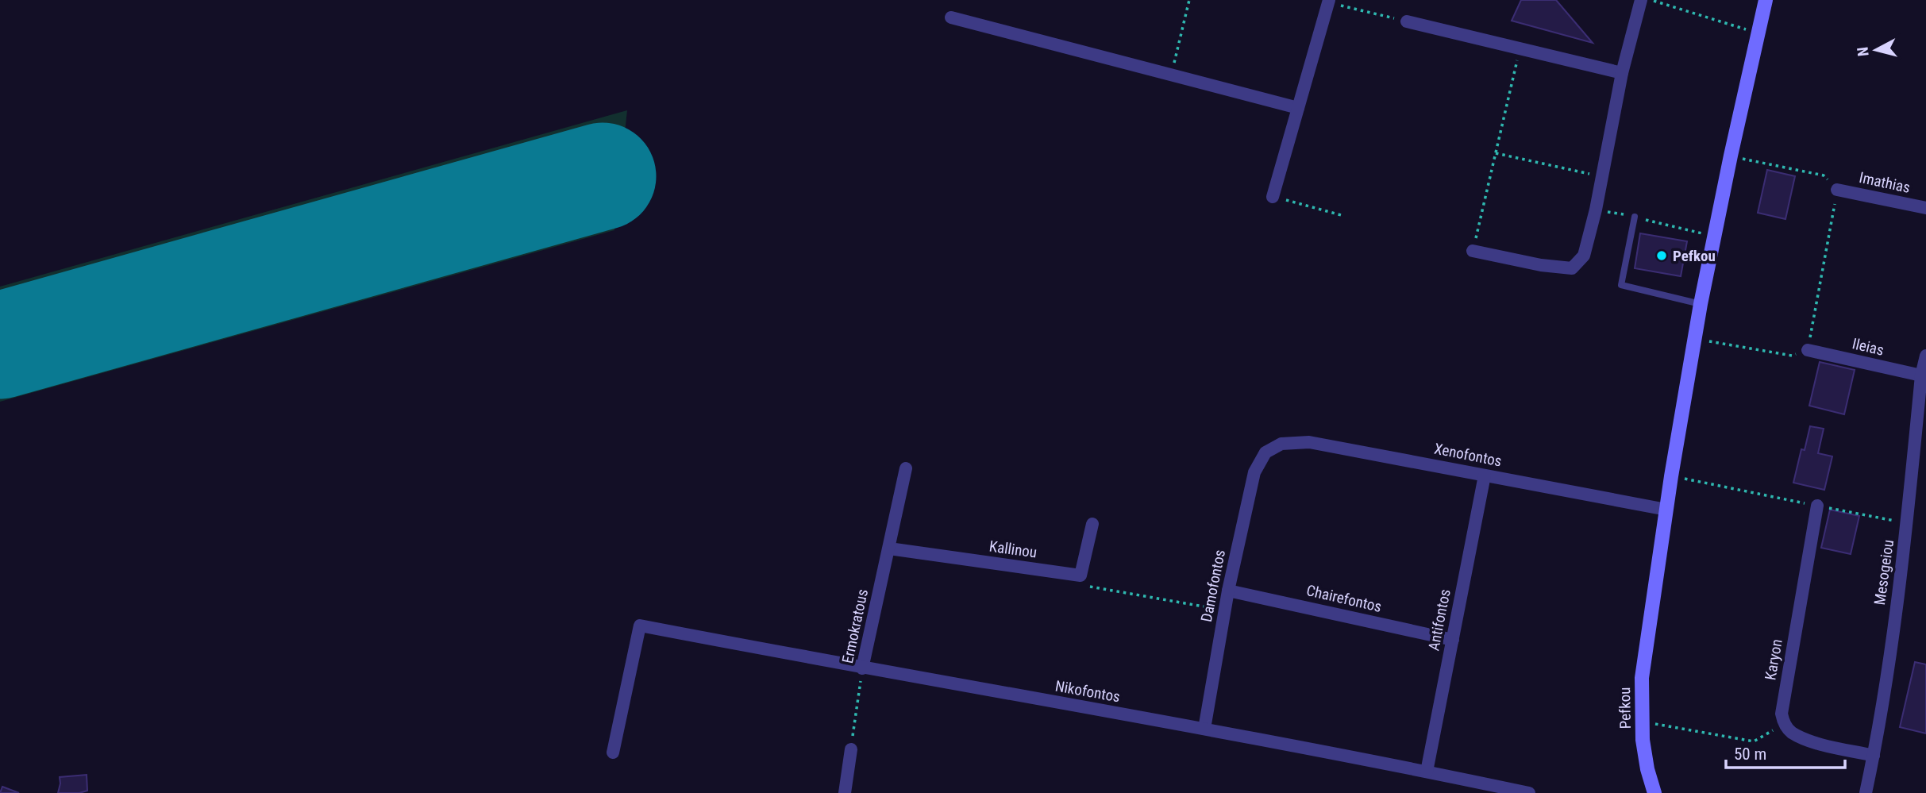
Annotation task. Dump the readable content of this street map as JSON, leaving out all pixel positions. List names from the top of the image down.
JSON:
{
  "streets": {
    "main road": ["Pefkou"],
    "street": [
      "Imathias",
      "Ileias",
      "Xenofontos",
      "Kallinou",
      "Mesogeiou",
      "Damofontos",
      "Chairefontos",
      "Antifontos",
      "Ermokratous",
      "Karyon",
      "Nikofontos"
    ]
  },
  "crossings": [
    ["Ileias", "Mesogeiou"],
    ["Xenofontos", "Damofontos"],
    ["Xenofontos", "Antifontos"],
    ["Xenofontos", "Pefkou"],
    ["Kallinou", "Ermokratous"],
    ["Damofontos", "Chairefontos"],
    ["Damofontos", "Nikofontos"],
    ["Chairefontos", "Antifontos"],
    ["Antifontos", "Nikofontos"],
    ["Ermokratous", "Nikofontos"]
  ],
  "places": ["Pefkou"],
  "scale_bar": "50 m",
  "north": "left"
}
